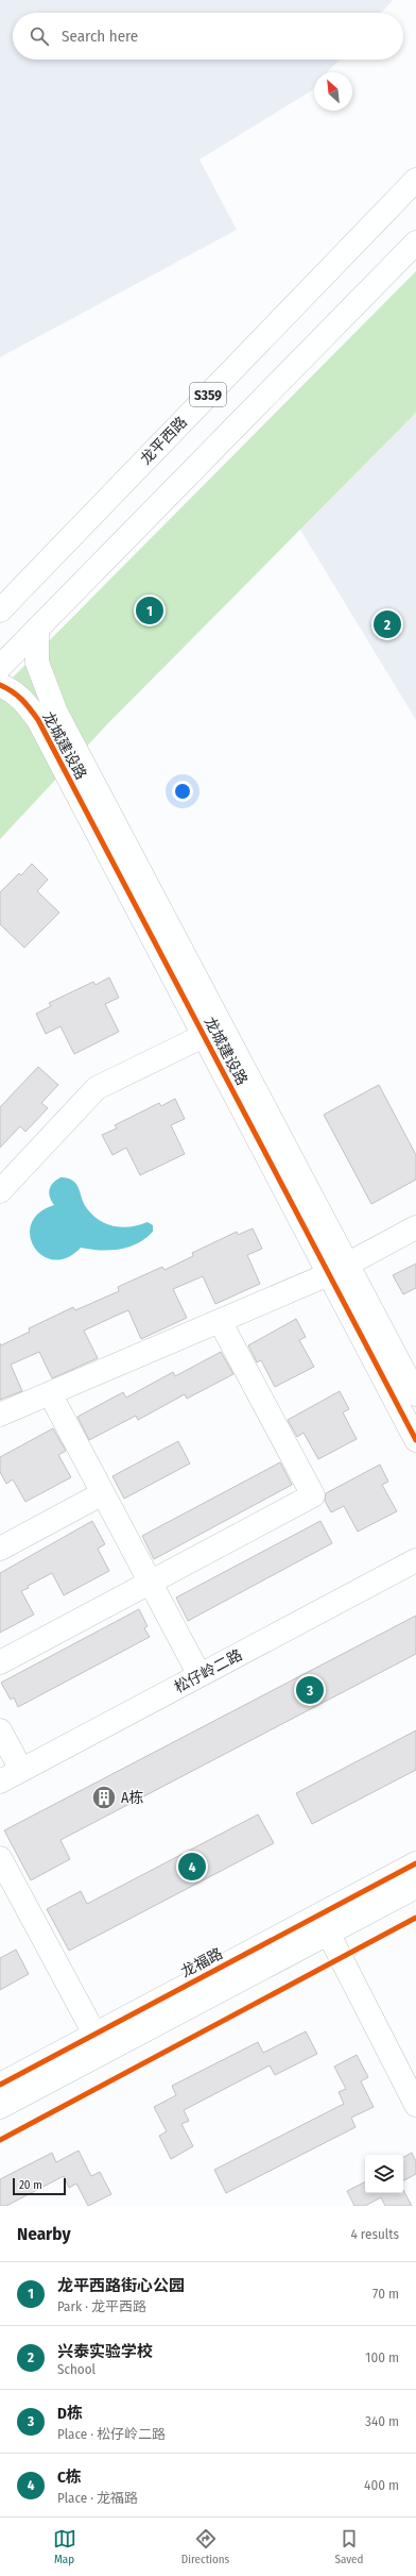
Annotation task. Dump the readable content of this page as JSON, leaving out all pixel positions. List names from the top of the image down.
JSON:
{
  "streets": {
    "street": [
      "S359",
      "龙平西路",
      "龙城建设路",
      "松仔岭二路",
      "龙福路"
    ]
  },
  "crossings": [
    ["S359", "龙城建设路"]
  ],
  "places": {
    "building": ["A栋"]
  },
  "scale_bar": "20 m",
  "north": "top left",
  "page": {
    "search": "Search here",
    "pins": [
      "1",
      "2",
      "3",
      "4"
    ],
    "scale": "20 m",
    "heading": ["Nearby", "4 results"],
    "list": [
      {
        "mark": "1",
        "name": "龙平西路街心公园",
        "note": "Park · 龙平西路",
        "value": "70 m"
      },
      {
        "mark": "2",
        "name": "兴泰实验学校",
        "note": "School",
        "value": "100 m"
      },
      {
        "mark": "3",
        "name": "D栋",
        "note": "Place · 松仔岭二路",
        "value": "340 m"
      },
      {
        "mark": "4",
        "name": "C栋",
        "note": "Place · 龙福路",
        "value": "400 m"
      }
    ],
    "nav": ["Map", "Directions", "Saved"]
  }
}
